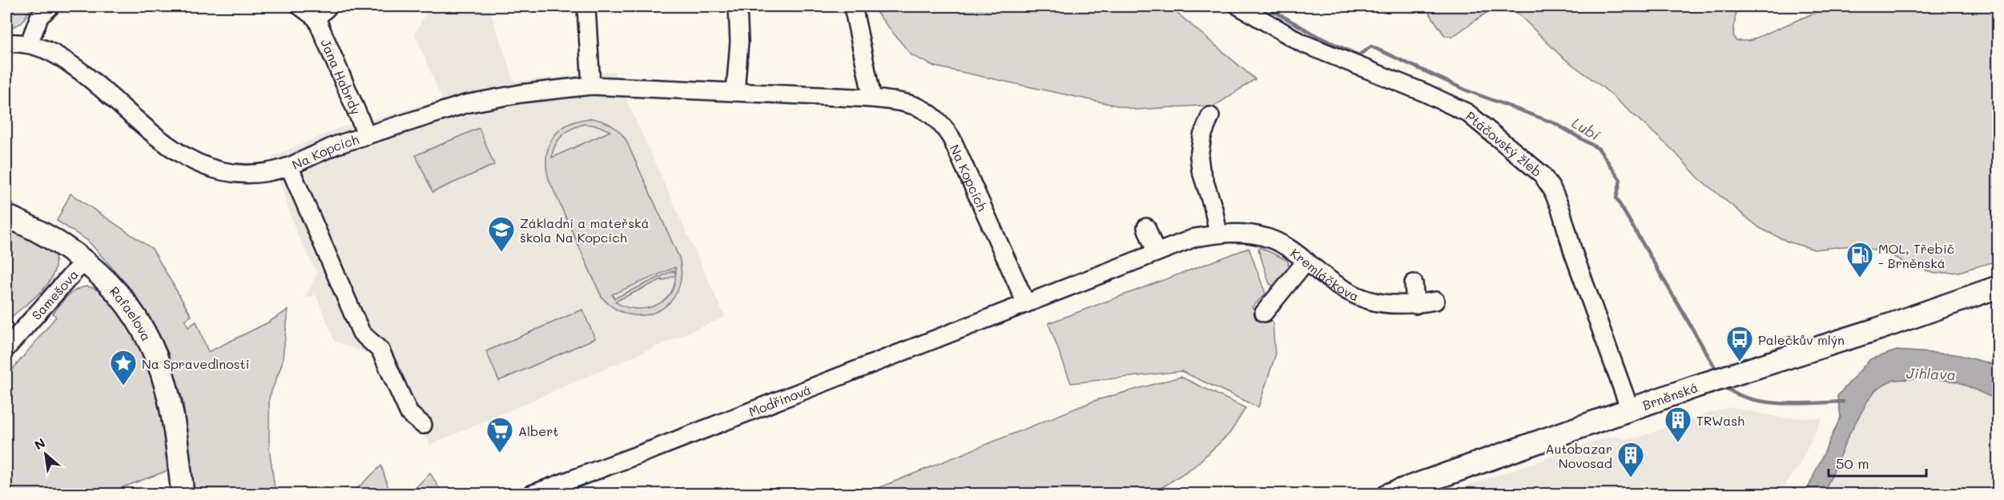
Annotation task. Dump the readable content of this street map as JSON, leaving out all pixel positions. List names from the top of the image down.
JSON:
{
  "streets": {
    "main road": ["Rafaelova", "Brněnská"],
    "street": [
      "Jana Habrdy",
      "Ptáčovský žleb",
      "Na Kopcích",
      "Kremláčkova",
      "Samešova",
      "Modřínová"
    ]
  },
  "crossings": [
    ["Jana Habrdy", "Na Kopcích"],
    ["Ptáčovský žleb", "Brněnská"],
    ["Na Kopcích", "Kremláčkova"],
    ["Na Kopcích", "Modřínová"],
    ["Kremláčkova", "Modřínová"],
    ["Samešova", "Rafaelova"]
  ],
  "water": ["Lubí", "Jihlava"],
  "places": {
    "school or university": ["Základní a mateřská škola Na Kopcích"],
    "fuel station": ["MOL, Třebíč - Brněnská"],
    "bus stop": ["Palečkův mlýn"],
    "place": ["Na Spravedlnosti"],
    "building": ["TRWash", "Autobazar Novosad"],
    "supermarket": ["Albert"]
  },
  "scale_bar": "50 m",
  "north": "top left"
}
